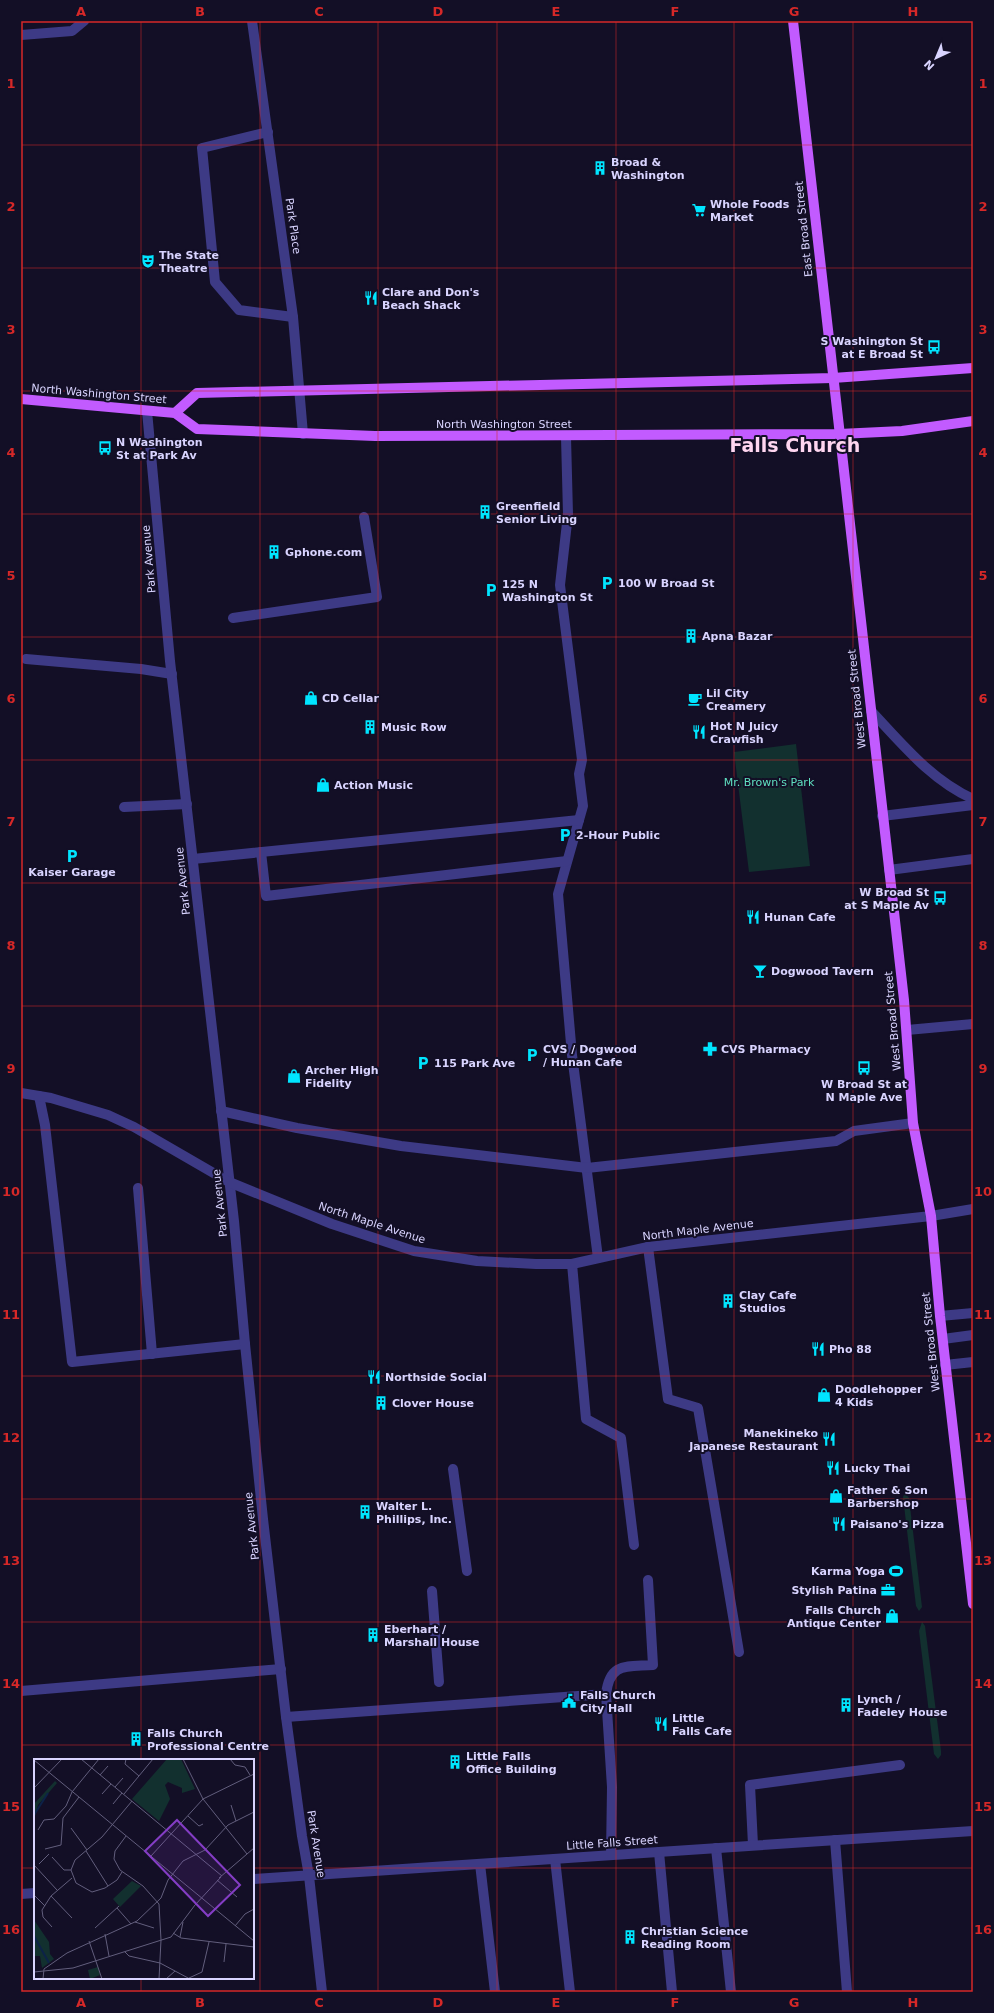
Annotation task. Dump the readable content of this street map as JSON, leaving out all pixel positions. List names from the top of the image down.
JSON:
{
  "streets": {
    "main road": ["East Broad Street", "North Washington Street", "West Broad Street"],
    "street": [
      "Park Place",
      "Park Avenue",
      "North Maple Avenue",
      "Little Falls Street"
    ]
  },
  "crossings": [
    ["Park Place", "North Washington Street"],
    ["East Broad Street", "North Washington Street"],
    ["East Broad Street", "West Broad Street"],
    ["North Washington Street", "Park Avenue"],
    ["North Washington Street", "West Broad Street"],
    ["Park Avenue", "North Maple Avenue"],
    ["Park Avenue", "Little Falls Street"],
    ["West Broad Street", "North Maple Avenue"]
  ],
  "districts": ["Falls Church"],
  "parks": ["Mr. Brown's Park"],
  "places": {
    "building": [
      "Broad & Washington",
      "Greenfield Senior Living",
      "Gphone.com",
      "Apna Bazar",
      "Music Row",
      "Clay Cafe Studios",
      "Clover House",
      "Walter L. Phillips, Inc.",
      "Eberhart / Marshall House",
      "Lynch / Fadeley House",
      "Falls Church Professional Centre",
      "Little Falls Office Building",
      "Christian Science Reading Room"
    ],
    "supermarket": ["Whole Foods Market"],
    "theatre": ["The State Theatre"],
    "restaurant": [
      "Clare and Don's Beach Shack",
      "Hot N Juicy Crawfish",
      "Hunan Cafe",
      "Pho 88",
      "Northside Social",
      "Manekineko Japanese Restaurant",
      "Lucky Thai",
      "Paisano's Pizza",
      "Little Falls Cafe"
    ],
    "bus stop": [
      "S Washington St at E Broad St",
      "N Washington St at Park Av",
      "W Broad St at S Maple Av",
      "W Broad St at N Maple Ave"
    ],
    "parking": [
      "100 W Broad St",
      "125 N Washington St",
      "2-Hour Public",
      "Kaiser Garage",
      "CVS / Dogwood / Hunan Cafe",
      "115 Park Ave"
    ],
    "shop": [
      "CD Cellar",
      "Action Music",
      "Archer High Fidelity",
      "Doodlehopper 4 Kids",
      "Father & Son Barbershop",
      "Falls Church Antique Center"
    ],
    "cafe": ["Lil City Creamery"],
    "bar": ["Dogwood Tavern"],
    "pharmacy": ["CVS Pharmacy"],
    "sports": ["Karma Yoga"],
    "office": ["Stylish Patina"],
    "public building": ["Falls Church City Hall"]
  },
  "north": "bottom left",
  "grid": {
    "columns": [
      "A",
      "B",
      "C",
      "D",
      "E",
      "F",
      "G",
      "H"
    ],
    "rows": [
      "1",
      "2",
      "3",
      "4",
      "5",
      "6",
      "7",
      "8",
      "9",
      "10",
      "11",
      "12",
      "13",
      "14",
      "15",
      "16"
    ]
  }
}
